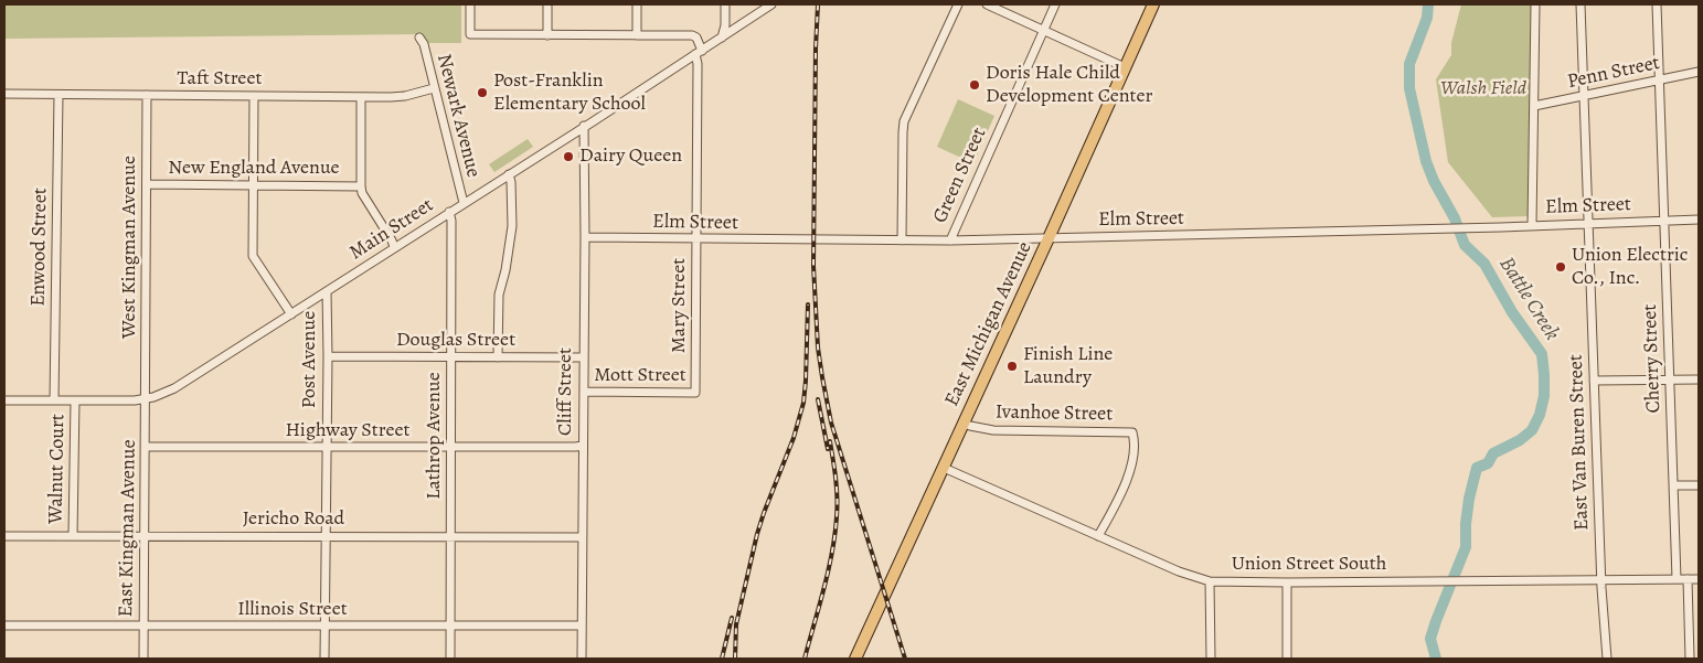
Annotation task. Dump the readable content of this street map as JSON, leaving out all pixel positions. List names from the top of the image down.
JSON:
{
  "streets": {
    "highway": ["East Michigan Avenue"],
    "street": [
      "Penn Street",
      "Taft Street",
      "Newark Avenue",
      "New England Avenue",
      "Green Street",
      "Elm Street",
      "Main Street",
      "Enwood Street",
      "West Kingman Avenue",
      "Mary Street",
      "Douglas Street",
      "Cherry Street",
      "Post Avenue",
      "Mott Street",
      "Cliff Street",
      "Ivanhoe Street",
      "Highway Street",
      "Lathrop Avenue",
      "East Van Buren Street",
      "Walnut Court",
      "Jericho Road",
      "East Kingman Avenue",
      "Union Street South",
      "Illinois Street"
    ]
  },
  "crossings": [
    ["Penn Street", "Cherry Street"],
    ["Penn Street", "East Van Buren Street"],
    ["Taft Street", "Newark Avenue"],
    ["Taft Street", "Enwood Street"],
    ["Taft Street", "West Kingman Avenue"],
    ["Newark Avenue", "Main Street"],
    ["New England Avenue", "West Kingman Avenue"],
    ["Green Street", "Elm Street"],
    ["Elm Street", "Mary Street"],
    ["Elm Street", "East Michigan Avenue"],
    ["Elm Street", "Cherry Street"],
    ["Elm Street", "Cliff Street"],
    ["Elm Street", "East Van Buren Street"],
    ["Main Street", "Enwood Street"],
    ["Main Street", "West Kingman Avenue"],
    ["Main Street", "Mary Street"],
    ["Main Street", "Post Avenue"],
    ["Main Street", "Cliff Street"],
    ["Main Street", "Lathrop Avenue"],
    ["Main Street", "Walnut Court"],
    ["Main Street", "East Kingman Avenue"],
    ["West Kingman Avenue", "East Kingman Avenue"],
    ["Mary Street", "Mott Street"],
    ["East Michigan Avenue", "Ivanhoe Street"],
    ["East Michigan Avenue", "Union Street South"],
    ["Douglas Street", "Post Avenue"],
    ["Douglas Street", "Cliff Street"],
    ["Douglas Street", "Lathrop Avenue"],
    ["Cherry Street", "Union Street South"],
    ["Post Avenue", "Highway Street"],
    ["Post Avenue", "Jericho Road"],
    ["Post Avenue", "Illinois Street"],
    ["Mott Street", "Cliff Street"],
    ["Cliff Street", "Highway Street"],
    ["Cliff Street", "Jericho Road"],
    ["Cliff Street", "Illinois Street"],
    ["Ivanhoe Street", "Union Street South"],
    ["Highway Street", "Lathrop Avenue"],
    ["Highway Street", "East Kingman Avenue"],
    ["Lathrop Avenue", "Jericho Road"],
    ["Lathrop Avenue", "Illinois Street"],
    ["East Van Buren Street", "Union Street South"],
    ["Walnut Court", "Jericho Road"],
    ["Jericho Road", "East Kingman Avenue"],
    ["East Kingman Avenue", "Illinois Street"]
  ],
  "water": ["Battle Creek"],
  "parks": ["Walsh Field"],
  "places": [
    "Doris Hale Child Development Center",
    "Post-Franklin Elementary School",
    "Dairy Queen",
    "Union Electric Co., Inc.",
    "Finish Line Laundry"
  ]
}
